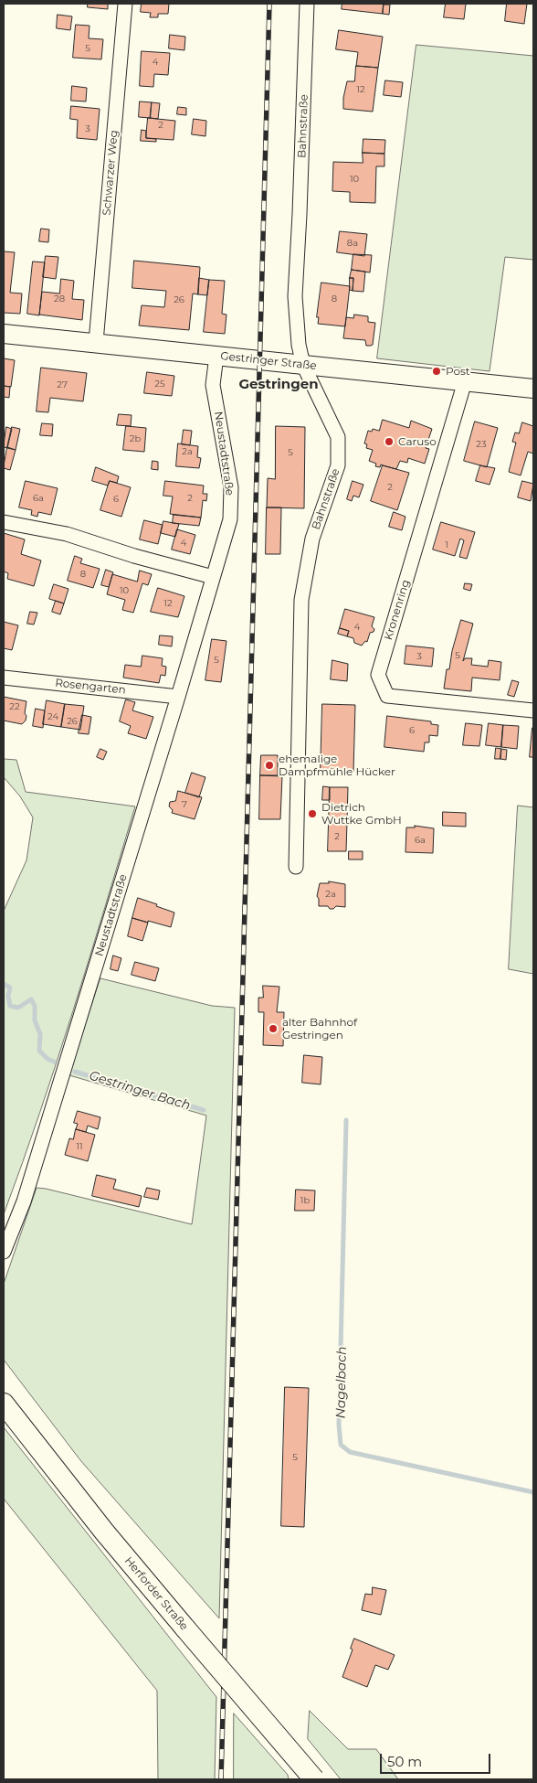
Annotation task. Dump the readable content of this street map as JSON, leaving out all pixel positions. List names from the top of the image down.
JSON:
{
  "streets": {
    "main road": ["Gestringer Straße", "Herforder Straße"],
    "street": [
      "Bahnstraße",
      "Schwarzer Weg",
      "Neustadtstraße",
      "Kronenring",
      "Rosengarten"
    ]
  },
  "crossings": [
    ["Bahnstraße", "Gestringer Straße"],
    ["Schwarzer Weg", "Gestringer Straße"],
    ["Gestringer Straße", "Neustadtstraße"],
    ["Gestringer Straße", "Kronenring"],
    ["Neustadtstraße", "Rosengarten"]
  ],
  "districts": ["Gestringen"],
  "water": ["Gestringer Bach", "Nagelbach"],
  "places": [
    "Post",
    "Caruso",
    "ehemalige Dampfmühle Hücker",
    "Dietrich Wuttke GmbH",
    "alter Bahnhof Gestringen"
  ],
  "house_numbers": [
    "5",
    "4",
    "12",
    "2",
    "3",
    "10",
    "8a",
    "28",
    "8",
    "26",
    "25",
    "27",
    "2b",
    "23",
    "2a",
    "5",
    "2",
    "6a",
    "2",
    "6",
    "4",
    "1",
    "8",
    "10",
    "12",
    "4",
    "5",
    "3",
    "5",
    "22",
    "24",
    "26",
    "6",
    "7",
    "2",
    "6a",
    "2a",
    "11",
    "1b",
    "5"
  ],
  "scale_bar": "50 m"
}
